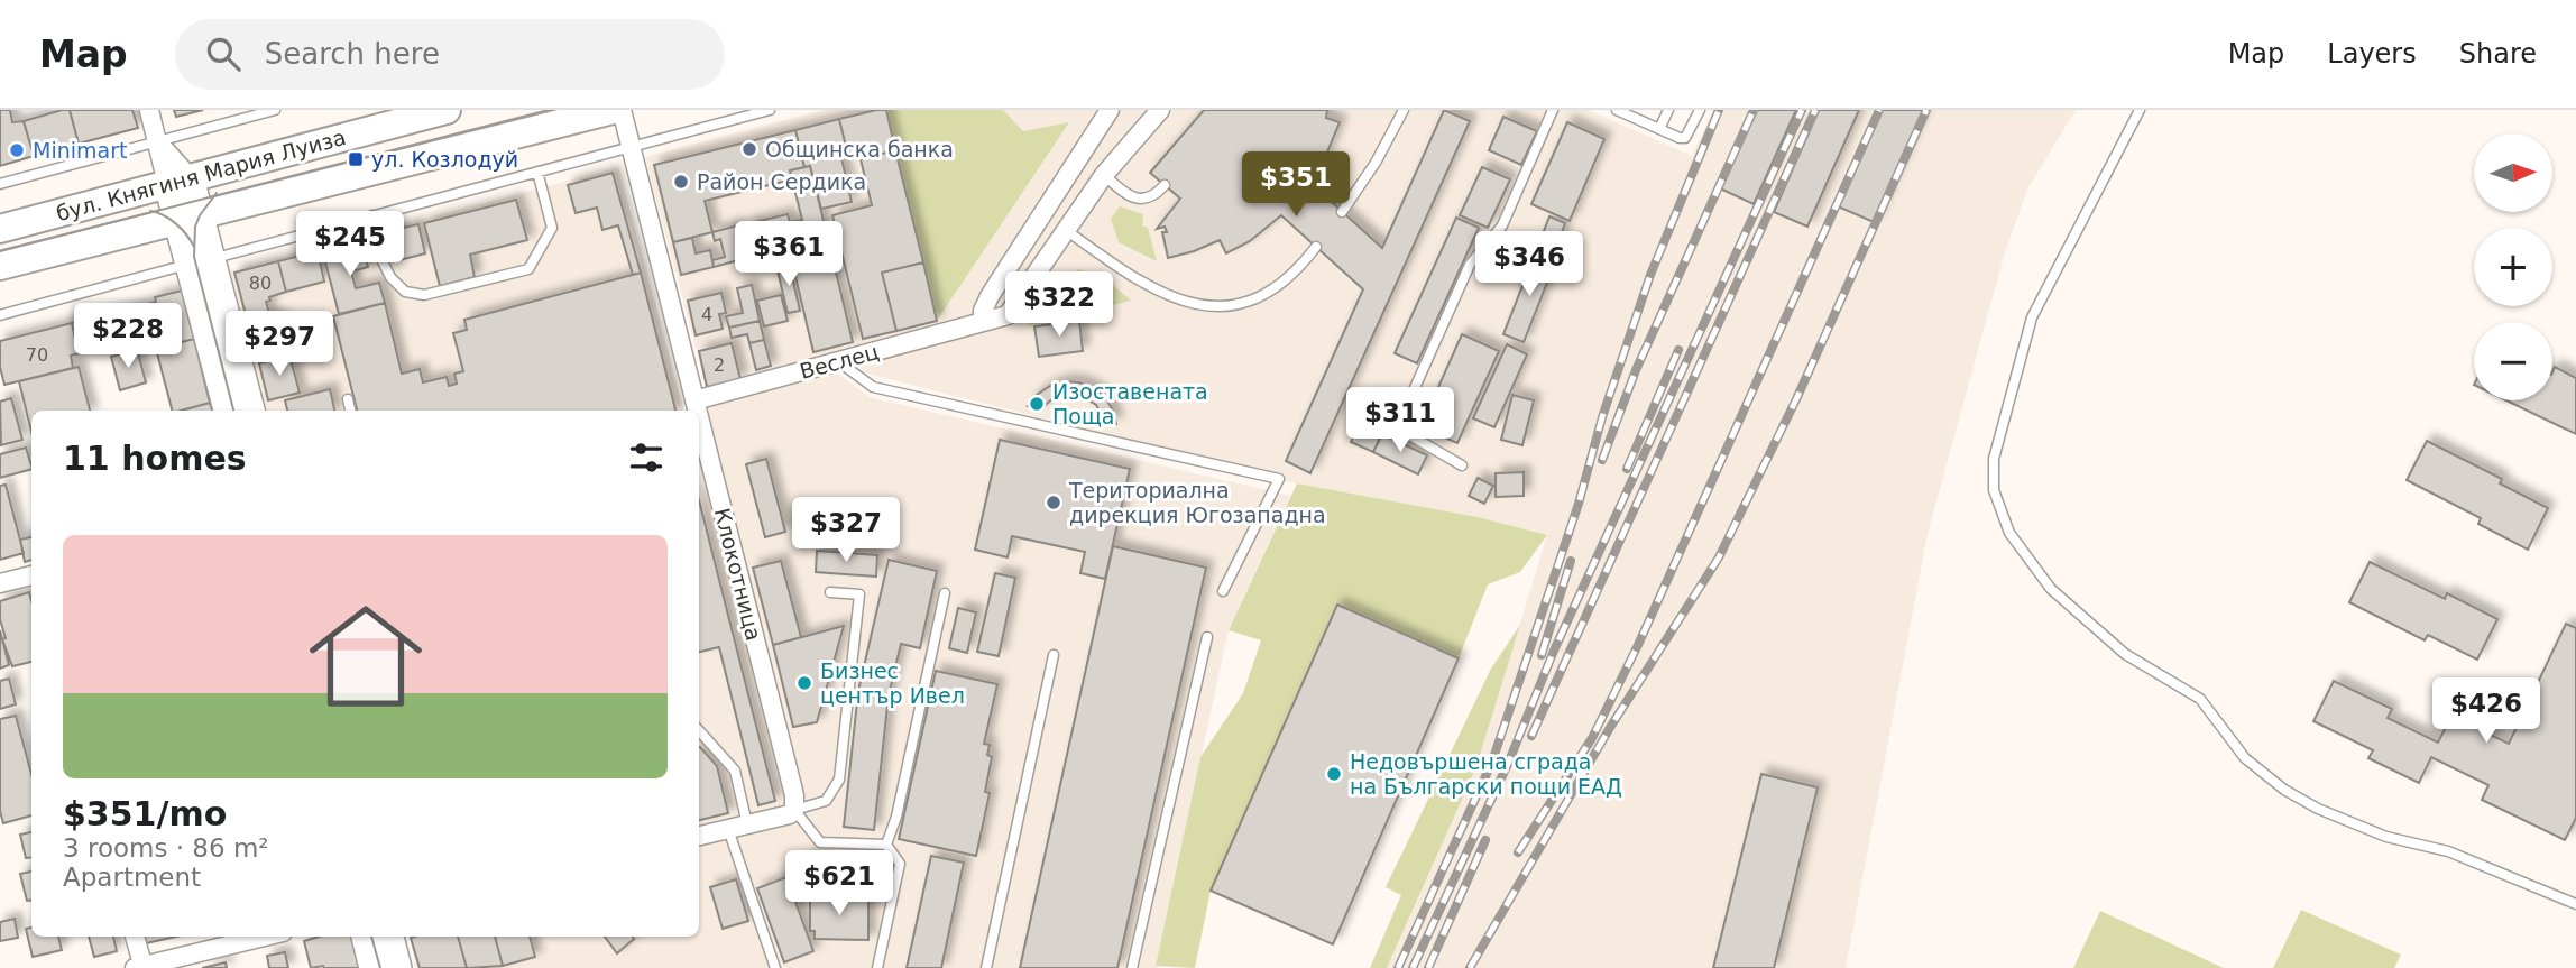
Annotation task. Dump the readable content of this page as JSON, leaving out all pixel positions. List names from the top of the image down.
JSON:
{
  "streets": {
    "main road": ["бул. Княгиня Мария Луиза"],
    "street": ["Веслец", "Клокотница"]
  },
  "crossings": [
    ["Веслец", "Клокотница"]
  ],
  "places": {
    "other": [
      "Общинска банка",
      "Minimart",
      "Район Сердика",
      "Изоставената Поща",
      "Териториална дирекция Югозападна",
      "Бизнес център Ивел",
      "Недовършена сграда на Български пощи ЕАД"
    ],
    "transit": ["ул. Козлодуй"]
  },
  "house_numbers": [
    "80",
    "4",
    "70",
    "2"
  ],
  "north": "right",
  "page": {
    "header": "Map",
    "search": "Search here",
    "nav": ["Map", "Layers", "Share"],
    "map_buttons": ["+", "−"],
    "price": [
      "$351",
      "$245",
      "$361",
      "$346",
      "$322",
      "$228",
      "$297",
      "$311",
      "$327",
      "$426",
      "$621"
    ],
    "heading": "11 homes",
    "list": [
      {
        "name": "$351/mo",
        "note": "3 rooms · 86 m² · Apartment"
      }
    ]
  }
}
